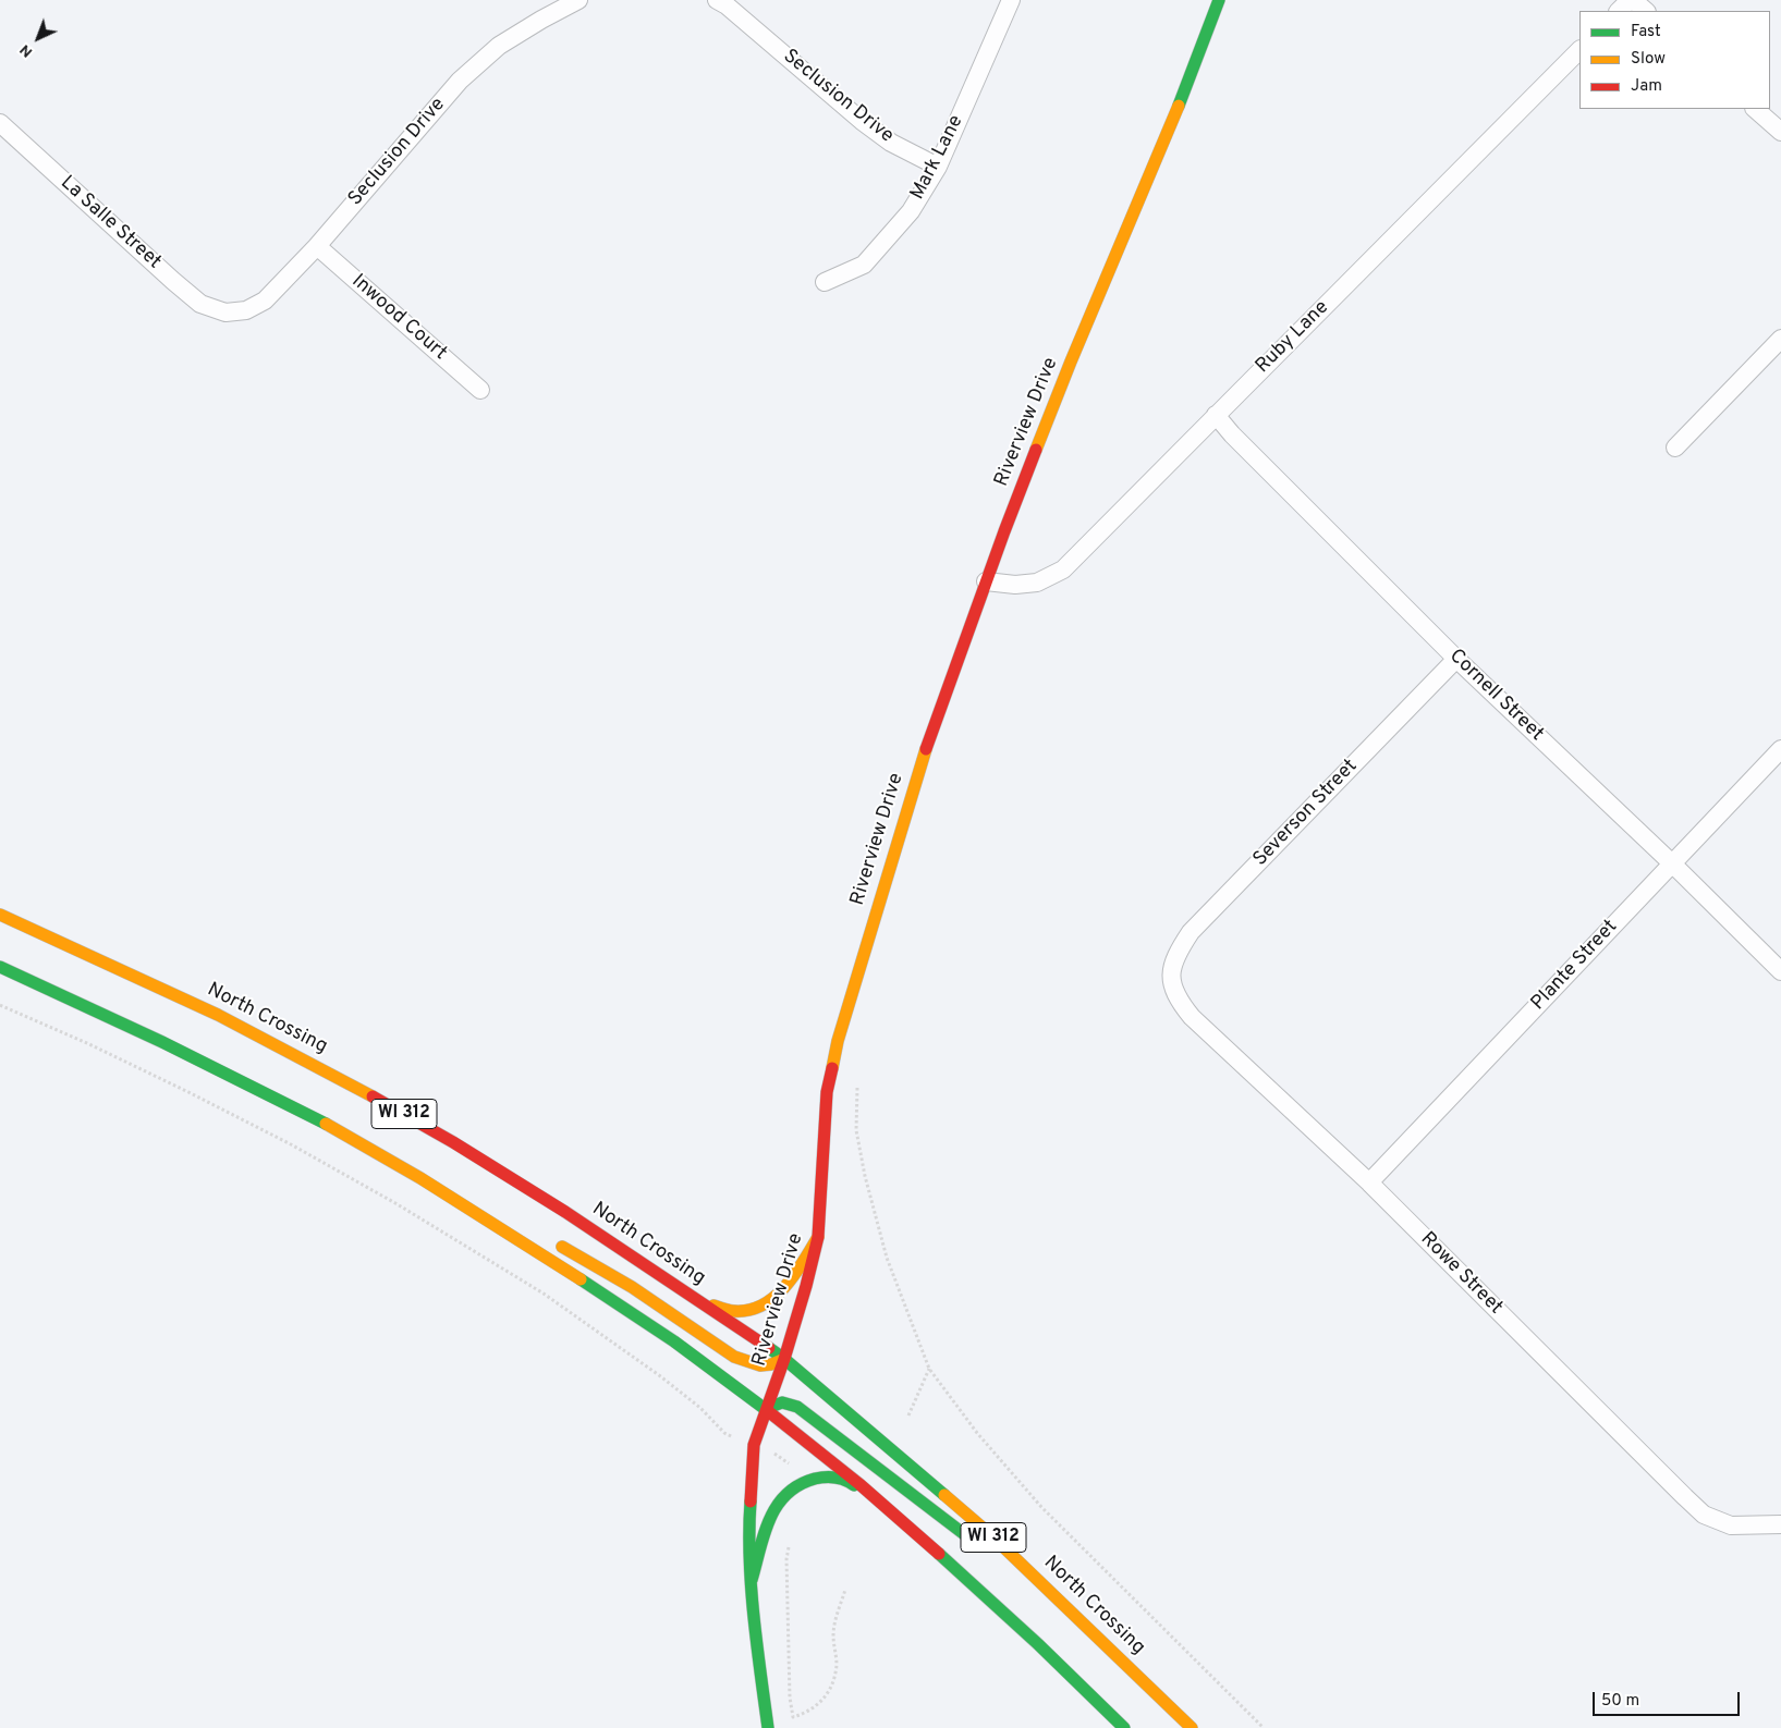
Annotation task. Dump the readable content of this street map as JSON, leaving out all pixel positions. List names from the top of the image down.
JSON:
{
  "streets": {
    "main road": ["Riverview Drive", "North Crossing", "WI 312"],
    "street": [
      "Seclusion Drive",
      "Mark Lane",
      "La Salle Street",
      "Inwood Court",
      "Ruby Lane",
      "Cornell Street",
      "Severson Street",
      "Plante Street",
      "Rowe Street"
    ]
  },
  "crossings": [
    ["Seclusion Drive", "Mark Lane"],
    ["Seclusion Drive", "La Salle Street"],
    ["Seclusion Drive", "Inwood Court"],
    ["Ruby Lane", "Riverview Drive"],
    ["Ruby Lane", "Cornell Street"],
    ["Riverview Drive", "North Crossing"],
    ["Riverview Drive", "WI 312"],
    ["Cornell Street", "Severson Street"],
    ["Cornell Street", "Plante Street"],
    ["Severson Street", "Rowe Street"],
    ["Plante Street", "Rowe Street"]
  ],
  "legend": ["Fast", "Slow", "Jam"],
  "scale_bar": "50 m",
  "north": "bottom left"
}
